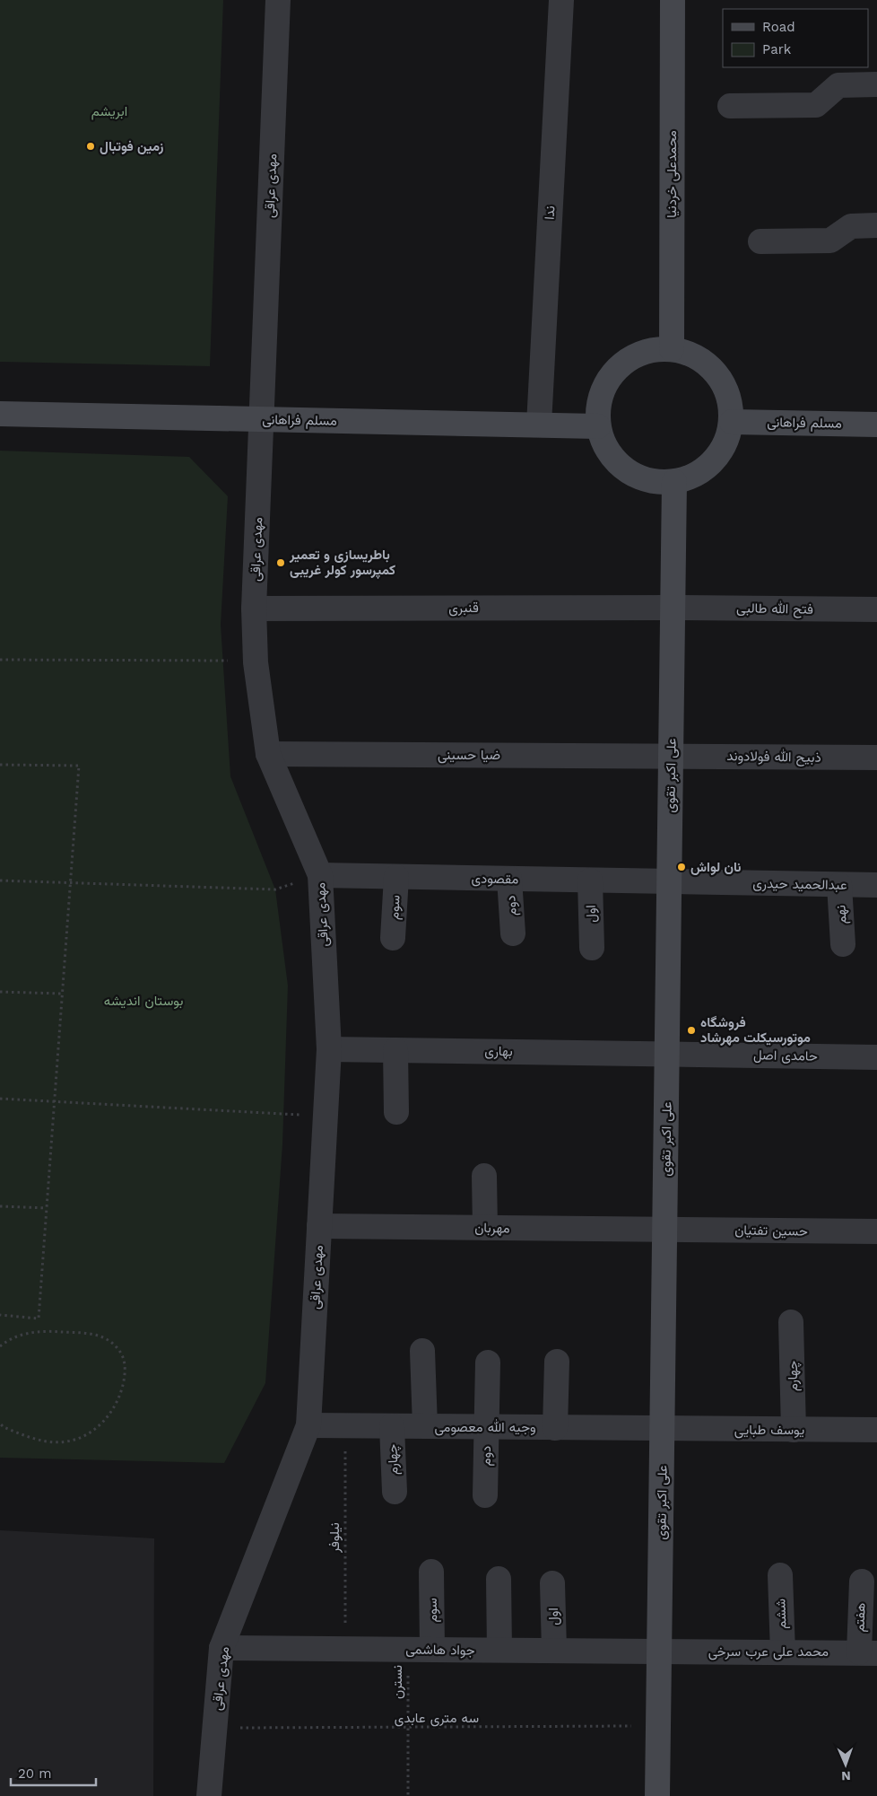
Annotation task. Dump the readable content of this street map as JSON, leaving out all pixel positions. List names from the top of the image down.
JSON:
{
  "streets": {
    "main road": ["محمدعلی خردنیا", "مسلم فراهانی", "علی اکبر تقوی"],
    "street": [
      "مهدی عراقی",
      "ندا",
      "قنبری",
      "فتح الله طالبی",
      "ضیا حسینی",
      "ذبیح الله فولادوند",
      "مقصودی",
      "عبدالحمید حیدری",
      "دوم",
      "سوم",
      "اول",
      "نهم",
      "بهاری",
      "حامدی اصل",
      "مهربان",
      "حسین تفتیان",
      "چهارم",
      "وجیه الله معصومی",
      "یوسف طبایی",
      "ششم",
      "هفتم",
      "جواد هاشمی",
      "محمد علی عرب سرخی"
    ],
    "path": ["نیلوفر", "نسترن", "سه متری عابدی"]
  },
  "crossings": [
    ["محمدعلی خردنیا", "مسلم فراهانی"],
    ["محمدعلی خردنیا", "علی اکبر تقوی"],
    ["مهدی عراقی", "مسلم فراهانی"],
    ["مهدی عراقی", "قنبری"],
    ["مهدی عراقی", "ضیا حسینی"],
    ["مهدی عراقی", "مقصودی"],
    ["مهدی عراقی", "بهاری"],
    ["مهدی عراقی", "مهربان"],
    ["مهدی عراقی", "وجیه الله معصومی"],
    ["مهدی عراقی", "جواد هاشمی"],
    ["مهدی عراقی", "سه متری عابدی"],
    ["ندا", "مسلم فراهانی"],
    ["مسلم فراهانی", "علی اکبر تقوی"],
    ["قنبری", "فتح الله طالبی"],
    ["قنبری", "علی اکبر تقوی"],
    ["فتح الله طالبی", "علی اکبر تقوی"],
    ["ضیا حسینی", "ذبیح الله فولادوند"],
    ["ضیا حسینی", "علی اکبر تقوی"],
    ["ذبیح الله فولادوند", "علی اکبر تقوی"],
    ["علی اکبر تقوی", "مقصودی"],
    ["علی اکبر تقوی", "عبدالحمید حیدری"],
    ["علی اکبر تقوی", "بهاری"],
    ["علی اکبر تقوی", "حامدی اصل"],
    ["علی اکبر تقوی", "مهربان"],
    ["علی اکبر تقوی", "حسین تفتیان"],
    ["علی اکبر تقوی", "وجیه الله معصومی"],
    ["علی اکبر تقوی", "یوسف طبایی"],
    ["علی اکبر تقوی", "جواد هاشمی"],
    ["علی اکبر تقوی", "محمد علی عرب سرخی"],
    ["علی اکبر تقوی", "سه متری عابدی"],
    ["مقصودی", "عبدالحمید حیدری"],
    ["مقصودی", "دوم"],
    ["مقصودی", "سوم"],
    ["مقصودی", "اول"],
    ["عبدالحمید حیدری", "نهم"],
    ["دوم", "وجیه الله معصومی"],
    ["سوم", "جواد هاشمی"],
    ["اول", "جواد هاشمی"],
    ["بهاری", "حامدی اصل"],
    ["مهربان", "حسین تفتیان"],
    ["چهارم", "وجیه الله معصومی"],
    ["چهارم", "یوسف طبایی"],
    ["وجیه الله معصومی", "یوسف طبایی"],
    ["وجیه الله معصومی", "نیلوفر"],
    ["نیلوفر", "جواد هاشمی"],
    ["ششم", "محمد علی عرب سرخی"],
    ["هفتم", "محمد علی عرب سرخی"],
    ["جواد هاشمی", "محمد علی عرب سرخی"],
    ["جواد هاشمی", "نسترن"],
    ["نسترن", "سه متری عابدی"]
  ],
  "parks": ["ابریشم", "بوستان اندیشه"],
  "places": [
    "زمین فوتبال",
    "باطریسازی و تعمیر کمپرسور کولر غریبی",
    "نان لواش",
    "فروشگاه موتورسیکلت مهرشاد"
  ],
  "legend": ["Road", "Park"],
  "scale_bar": "20 m",
  "north": "bottom"
}
